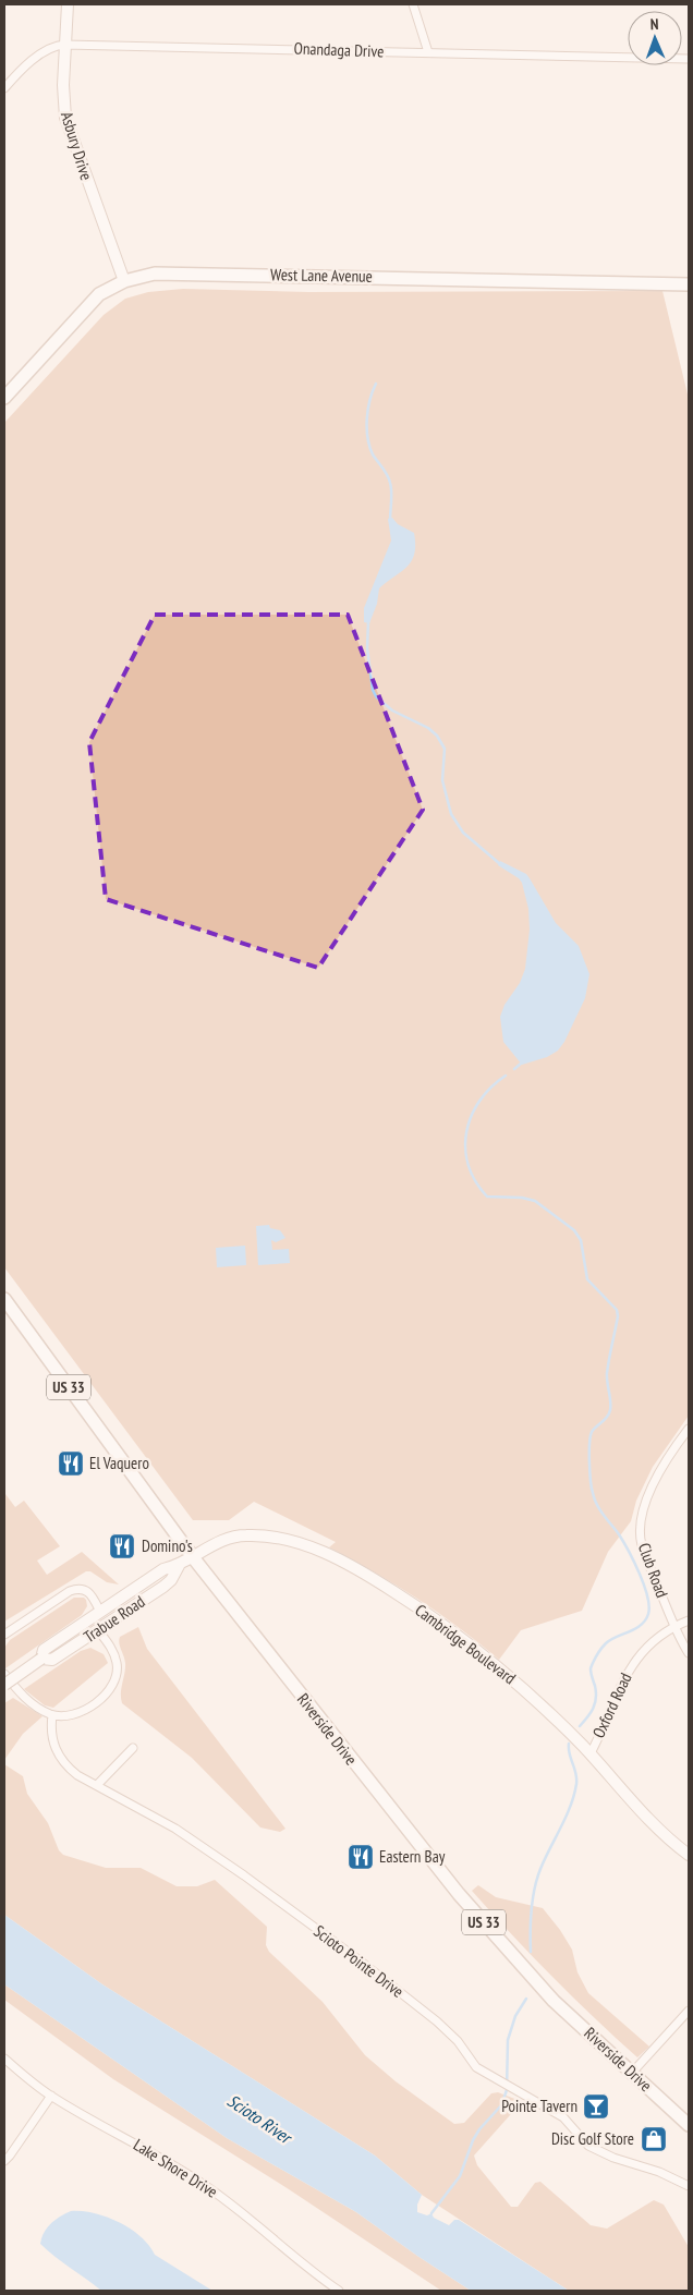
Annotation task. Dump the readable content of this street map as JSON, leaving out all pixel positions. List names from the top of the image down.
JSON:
{
  "streets": {
    "main road": ["West Lane Avenue", "US 33", "Riverside Drive"],
    "street": [
      "Onandaga Drive",
      "Asbury Drive",
      "Club Road",
      "Trabue Road",
      "Cambridge Boulevard",
      "Oxford Road",
      "Scioto Pointe Drive",
      "Lake Shore Drive"
    ]
  },
  "crossings": [
    ["Onandaga Drive", "Asbury Drive"],
    ["Asbury Drive", "West Lane Avenue"],
    ["Club Road", "Oxford Road"],
    ["Trabue Road", "Cambridge Boulevard"],
    ["Trabue Road", "Riverside Drive"],
    ["Cambridge Boulevard", "Oxford Road"],
    ["Cambridge Boulevard", "Riverside Drive"]
  ],
  "water": ["Scioto River"],
  "places": {
    "restaurant": ["El Vaquero", "Domino's", "Eastern Bay"],
    "bar": ["Pointe Tavern"],
    "shop": ["Disc Golf Store"]
  },
  "north": "top"
}
